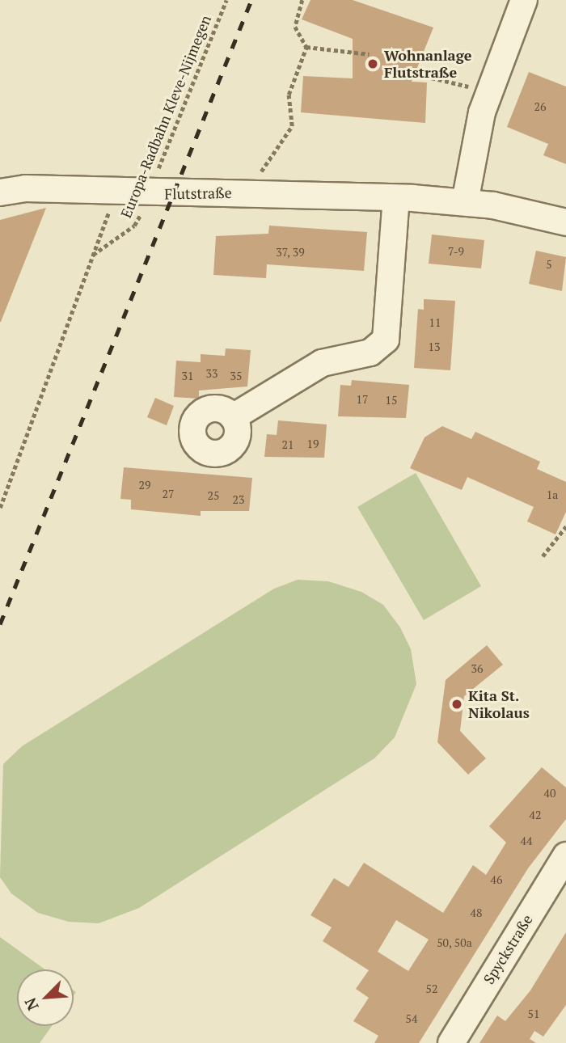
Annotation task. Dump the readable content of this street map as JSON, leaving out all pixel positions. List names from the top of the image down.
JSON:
{
  "streets": {
    "street": ["Flutstraße", "Spyckstraße"],
    "path": ["Europa-Radbahn Kleve-Nijmegen"]
  },
  "crossings": [
    ["Europa-Radbahn Kleve-Nijmegen", "Flutstraße"]
  ],
  "places": ["Wohnanlage Flutstraße", "Kita St. Nikolaus"],
  "house_numbers": [
    "26",
    "7-9",
    "37, 39",
    "5",
    "11",
    "13",
    "33",
    "31",
    "35",
    "17",
    "15",
    "19",
    "21",
    "29",
    "27",
    "1a",
    "25",
    "23",
    "36",
    "40",
    "42",
    "44",
    "46",
    "48",
    "50, 50a",
    "52",
    "51",
    "54"
  ],
  "north": "bottom left"
}
